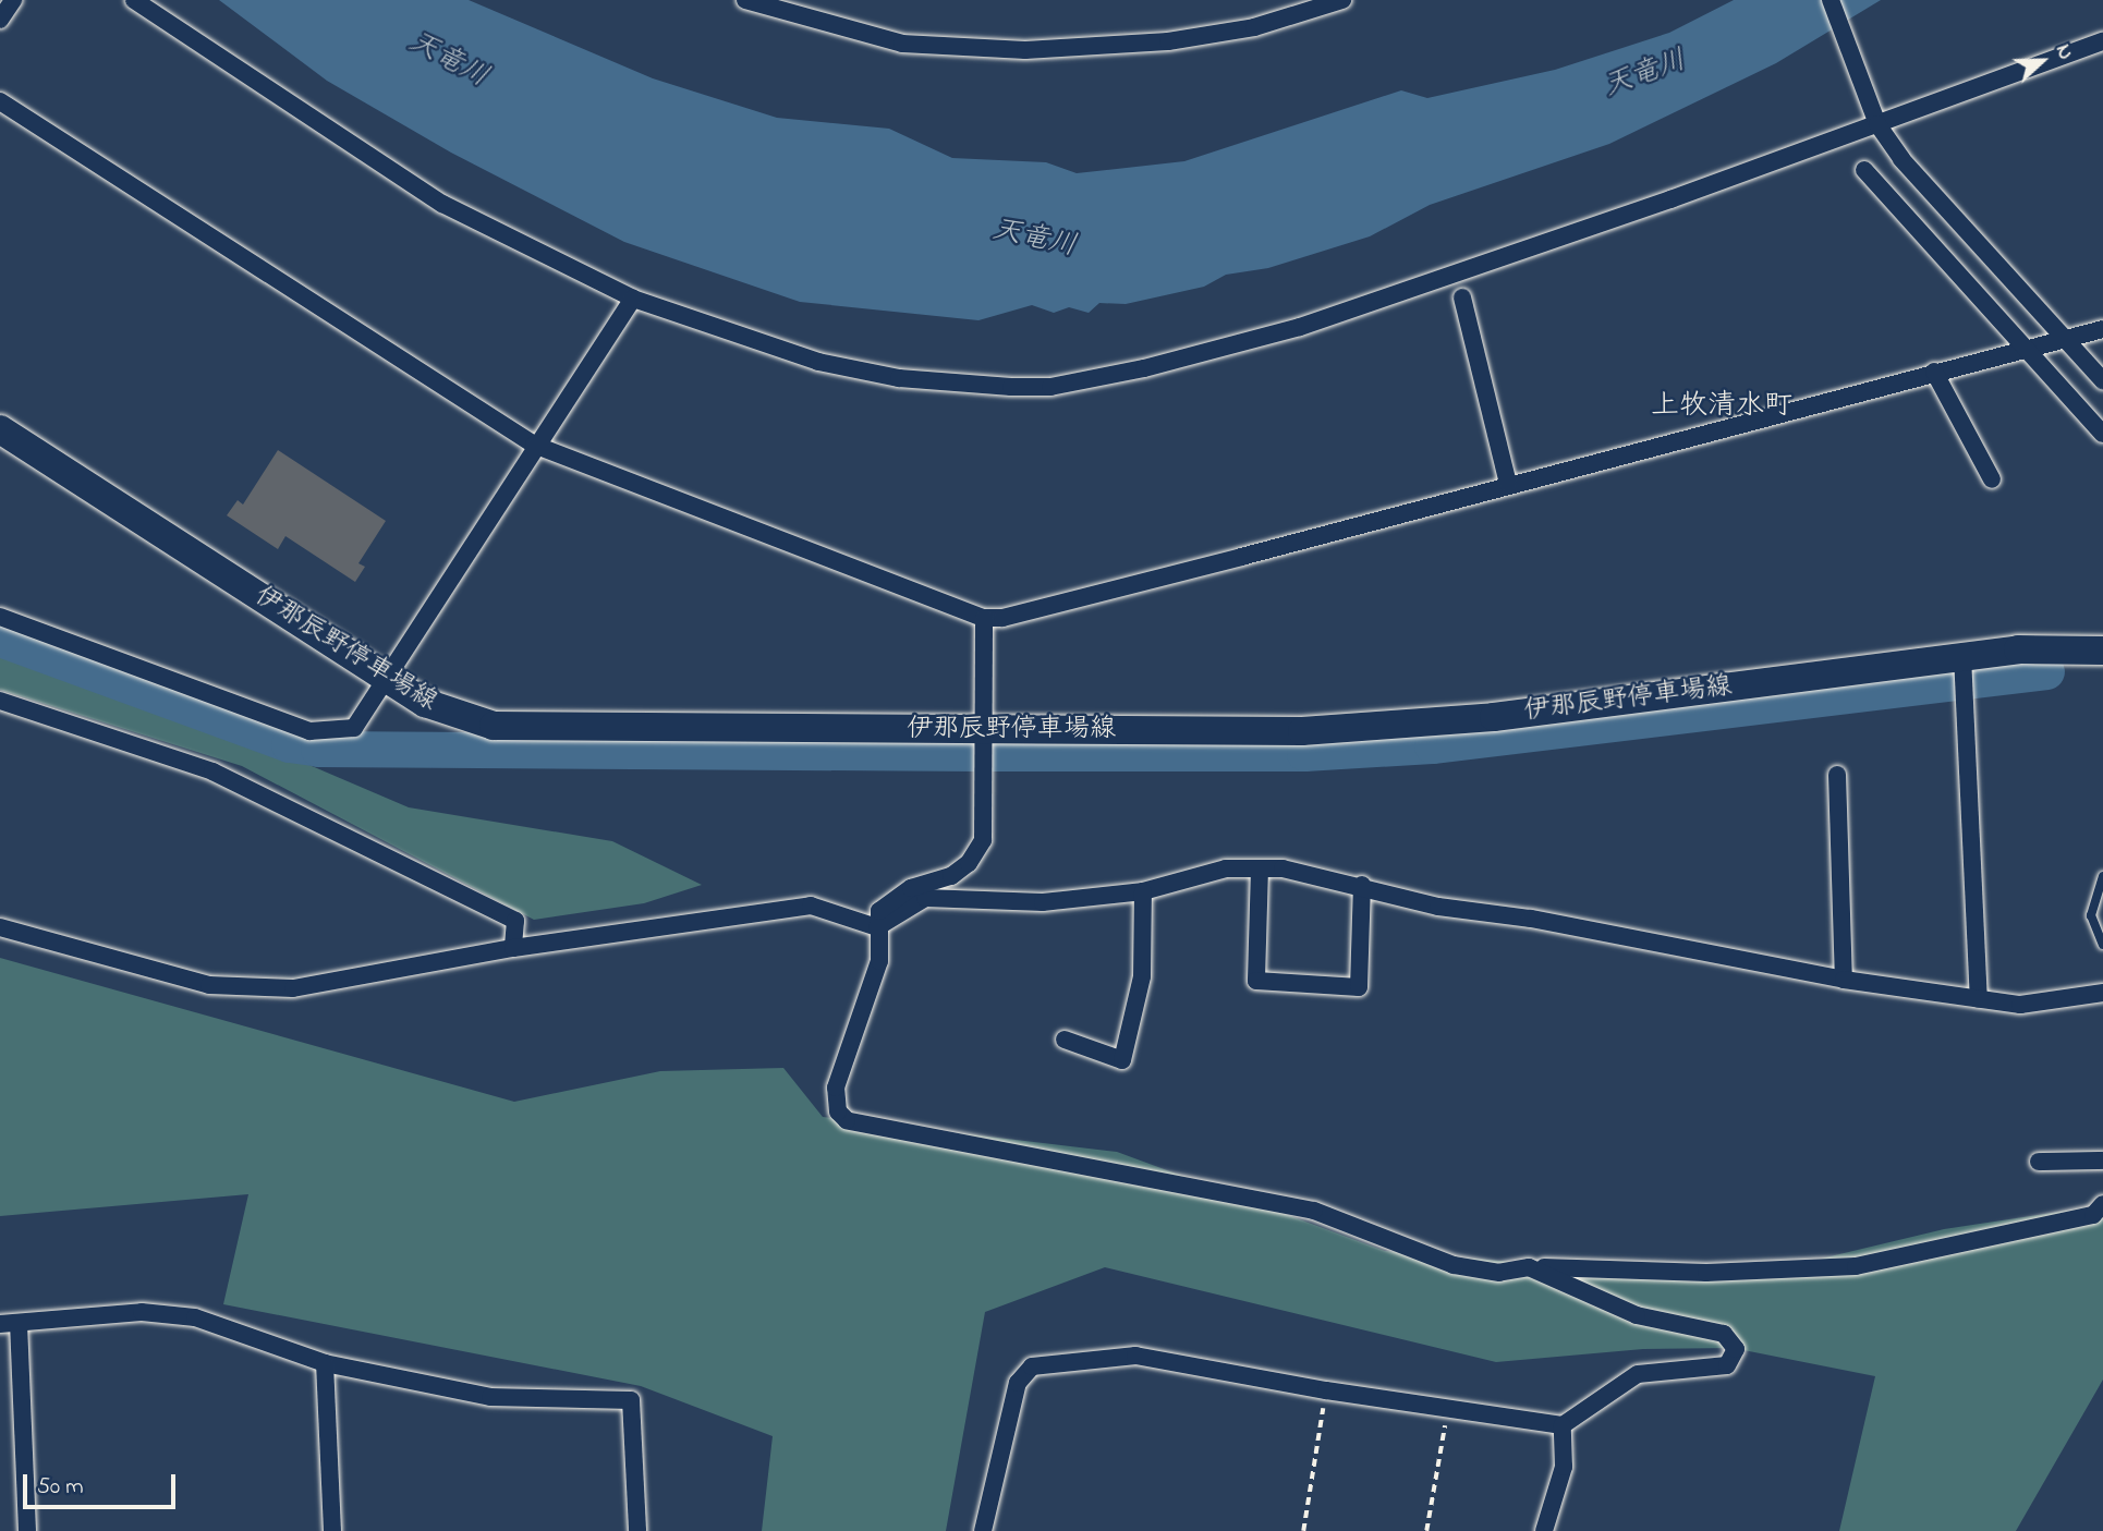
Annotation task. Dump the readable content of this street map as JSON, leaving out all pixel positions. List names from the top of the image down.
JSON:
{
  "streets": {
    "main road": ["伊那辰野停車場線"]
  },
  "districts": ["上牧清水町"],
  "water": ["天竜川"],
  "scale_bar": "50 m",
  "north": "right"
}
